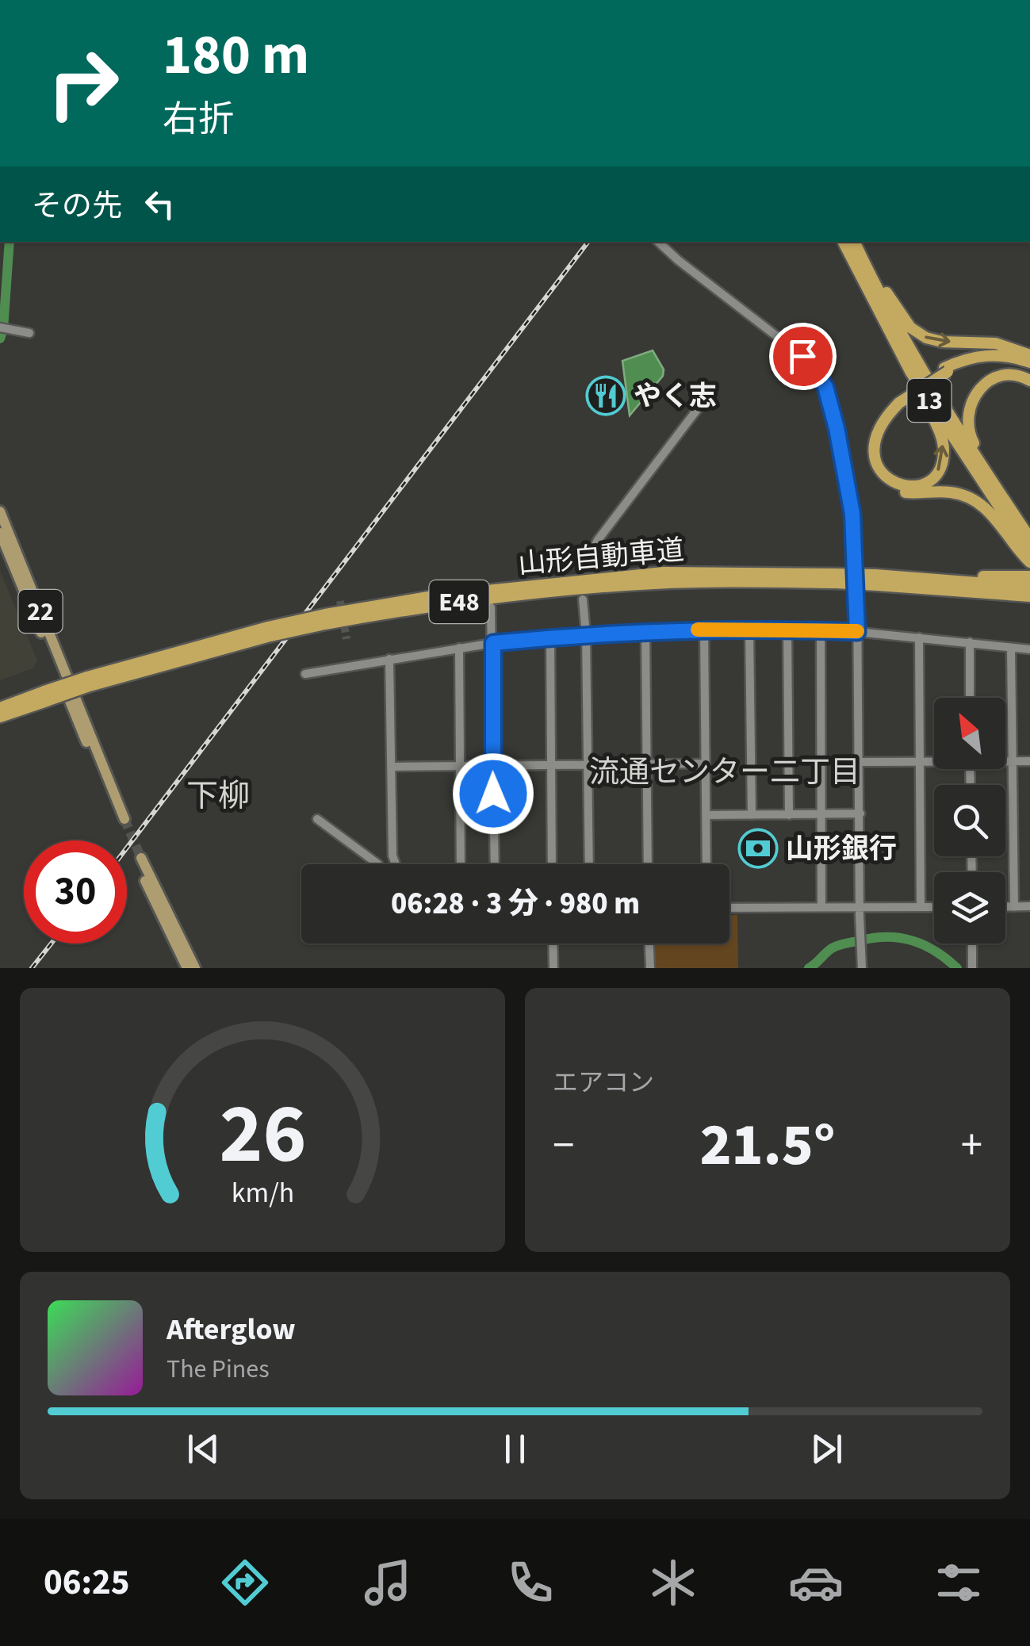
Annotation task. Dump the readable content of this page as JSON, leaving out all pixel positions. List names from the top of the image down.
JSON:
{
  "streets": {
    "highway": ["13", "山形自動車道", "E48"],
    "main road": ["22"]
  },
  "districts": ["流通センター二丁目", "下柳"],
  "places": {
    "restaurant": ["やく志"],
    "bank": ["山形銀行"]
  },
  "north": "top left",
  "page": {
    "turn": ["180 m", "右折"],
    "then": "その先",
    "limit": "30",
    "trip": "06:28 · 3 分 · 980 m",
    "tile": "エアコン",
    "heat": ["−", "21.5°", "+"],
    "song": ["Afterglow", "The Pines"],
    "tabs": "06:25",
    "gauge": ["26", "km/h"]
  }
}
